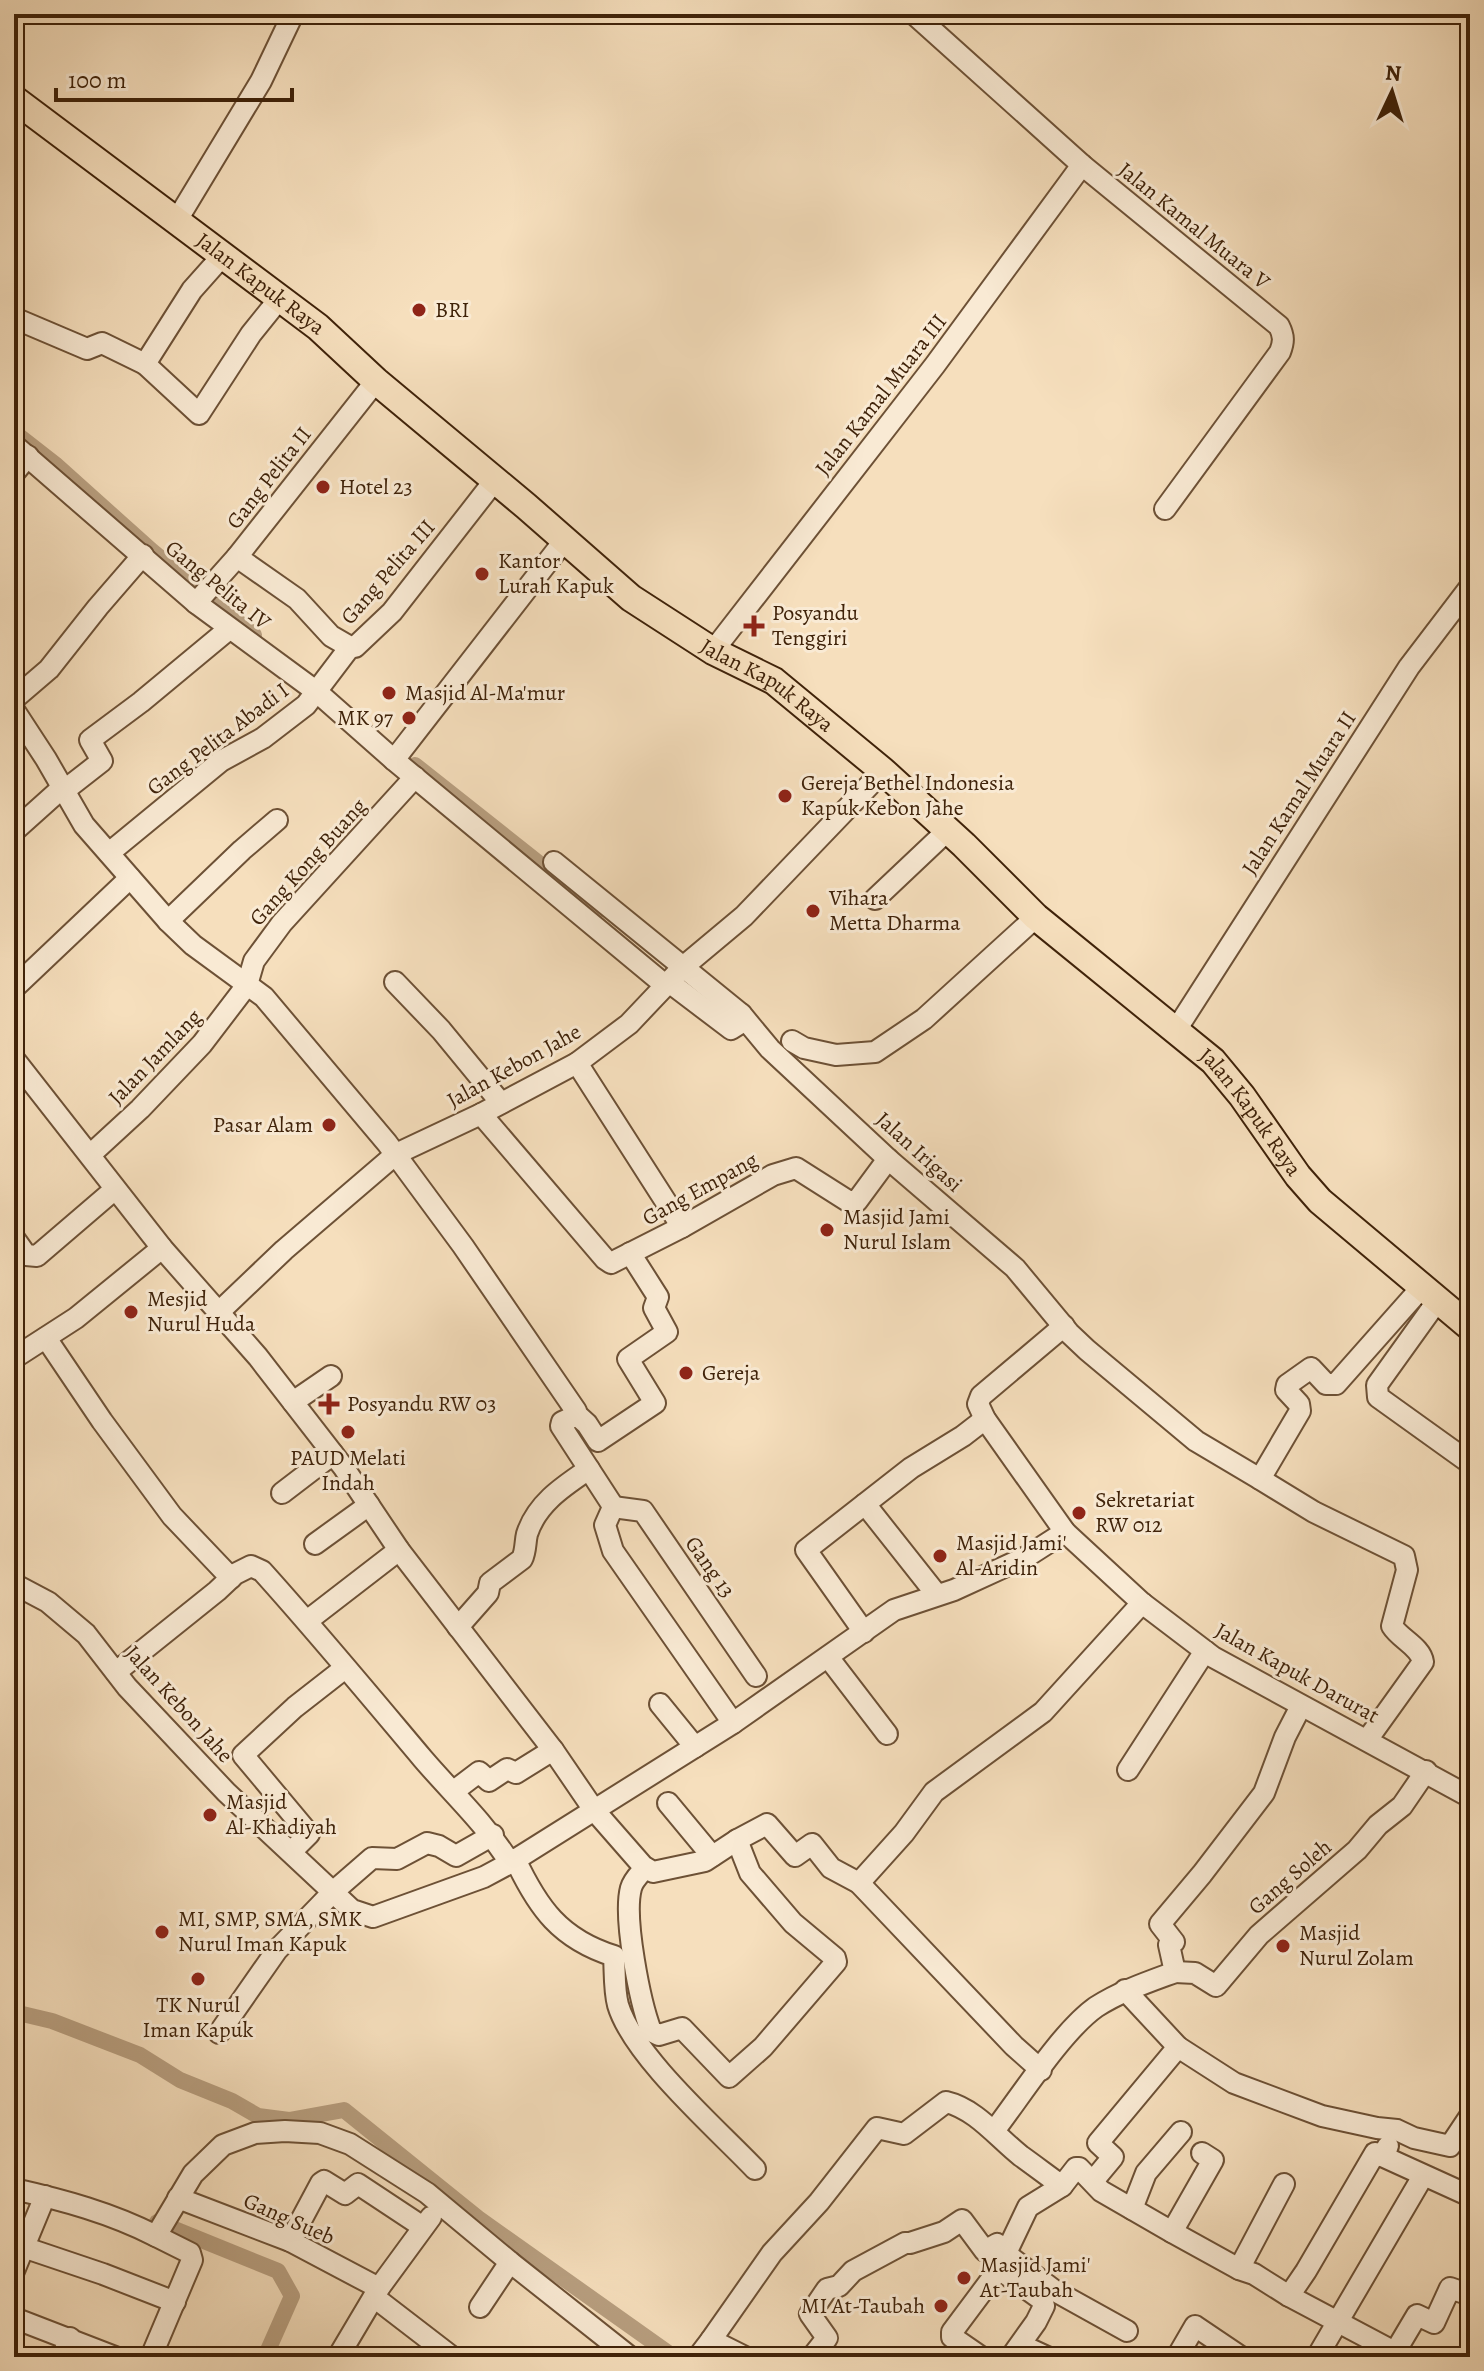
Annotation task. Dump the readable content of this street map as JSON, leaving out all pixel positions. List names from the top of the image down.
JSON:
{
  "streets": {
    "main road": ["Jalan Kapuk Raya"],
    "street": [
      "Jalan Kamal Muara V",
      "Jalan Kamal Muara III",
      "Gang Pelita II",
      "Gang Pelita III",
      "Gang Pelita IV",
      "Gang Pelita Abadi I",
      "Jalan Kamal Muara II",
      "Gang Kong Buang",
      "Jalan Jamlang",
      "Jalan Kebon Jahe",
      "Jalan Irigasi",
      "Gang Empang",
      "Gang 13",
      "Jalan Kapuk Darurat",
      "Gang Soleh",
      "Gang Sueb"
    ]
  },
  "crossings": [
    ["Jalan Kamal Muara V", "Jalan Kamal Muara III"],
    ["Jalan Kapuk Raya", "Jalan Kamal Muara III"],
    ["Jalan Kapuk Raya", "Gang Pelita II"],
    ["Jalan Kapuk Raya", "Gang Pelita III"],
    ["Jalan Kapuk Raya", "Jalan Kamal Muara II"],
    ["Jalan Kapuk Raya", "Jalan Kebon Jahe"],
    ["Gang Pelita II", "Gang Pelita IV"],
    ["Gang Pelita III", "Gang Pelita IV"],
    ["Gang Pelita III", "Gang Pelita Abadi I"],
    ["Gang Pelita IV", "Gang Pelita Abadi I"],
    ["Gang Pelita IV", "Gang Kong Buang"],
    ["Gang Pelita IV", "Jalan Kebon Jahe"],
    ["Gang Pelita IV", "Jalan Irigasi"],
    ["Gang Kong Buang", "Jalan Jamlang"],
    ["Jalan Kebon Jahe", "Jalan Irigasi"],
    ["Jalan Kebon Jahe", "Gang Empang"],
    ["Jalan Kebon Jahe", "Jalan Kapuk Darurat"],
    ["Jalan Irigasi", "Gang Empang"],
    ["Jalan Irigasi", "Jalan Kapuk Darurat"],
    ["Jalan Kapuk Darurat", "Gang Soleh"]
  ],
  "places": {
    "other": [
      "BRI",
      "Hotel 23",
      "Kantor Lurah Kapuk",
      "Masjid Al-Ma'mur",
      "MK 97",
      "Gereja Bethel Indonesia Kapuk Kebon Jahe",
      "Vihara Metta Dharma",
      "Pasar Alam",
      "Masjid Jami Nurul Islam",
      "Mesjid Nurul Huda",
      "Gereja",
      "PAUD Melati Indah",
      "Sekretariat RW 012",
      "Masjid Jami' Al-Aridin",
      "Masjid Al-Khadiyah",
      "MI, SMP, SMA, SMK Nurul Iman Kapuk",
      "Masjid Nurul Zolam",
      "TK Nurul Iman Kapuk",
      "Masjid Jami' At-Taubah",
      "MI At-Taubah"
    ],
    "health": ["Posyandu Tenggiri", "Posyandu RW 03"]
  },
  "scale_bar": "100 m",
  "north": "top"
}
